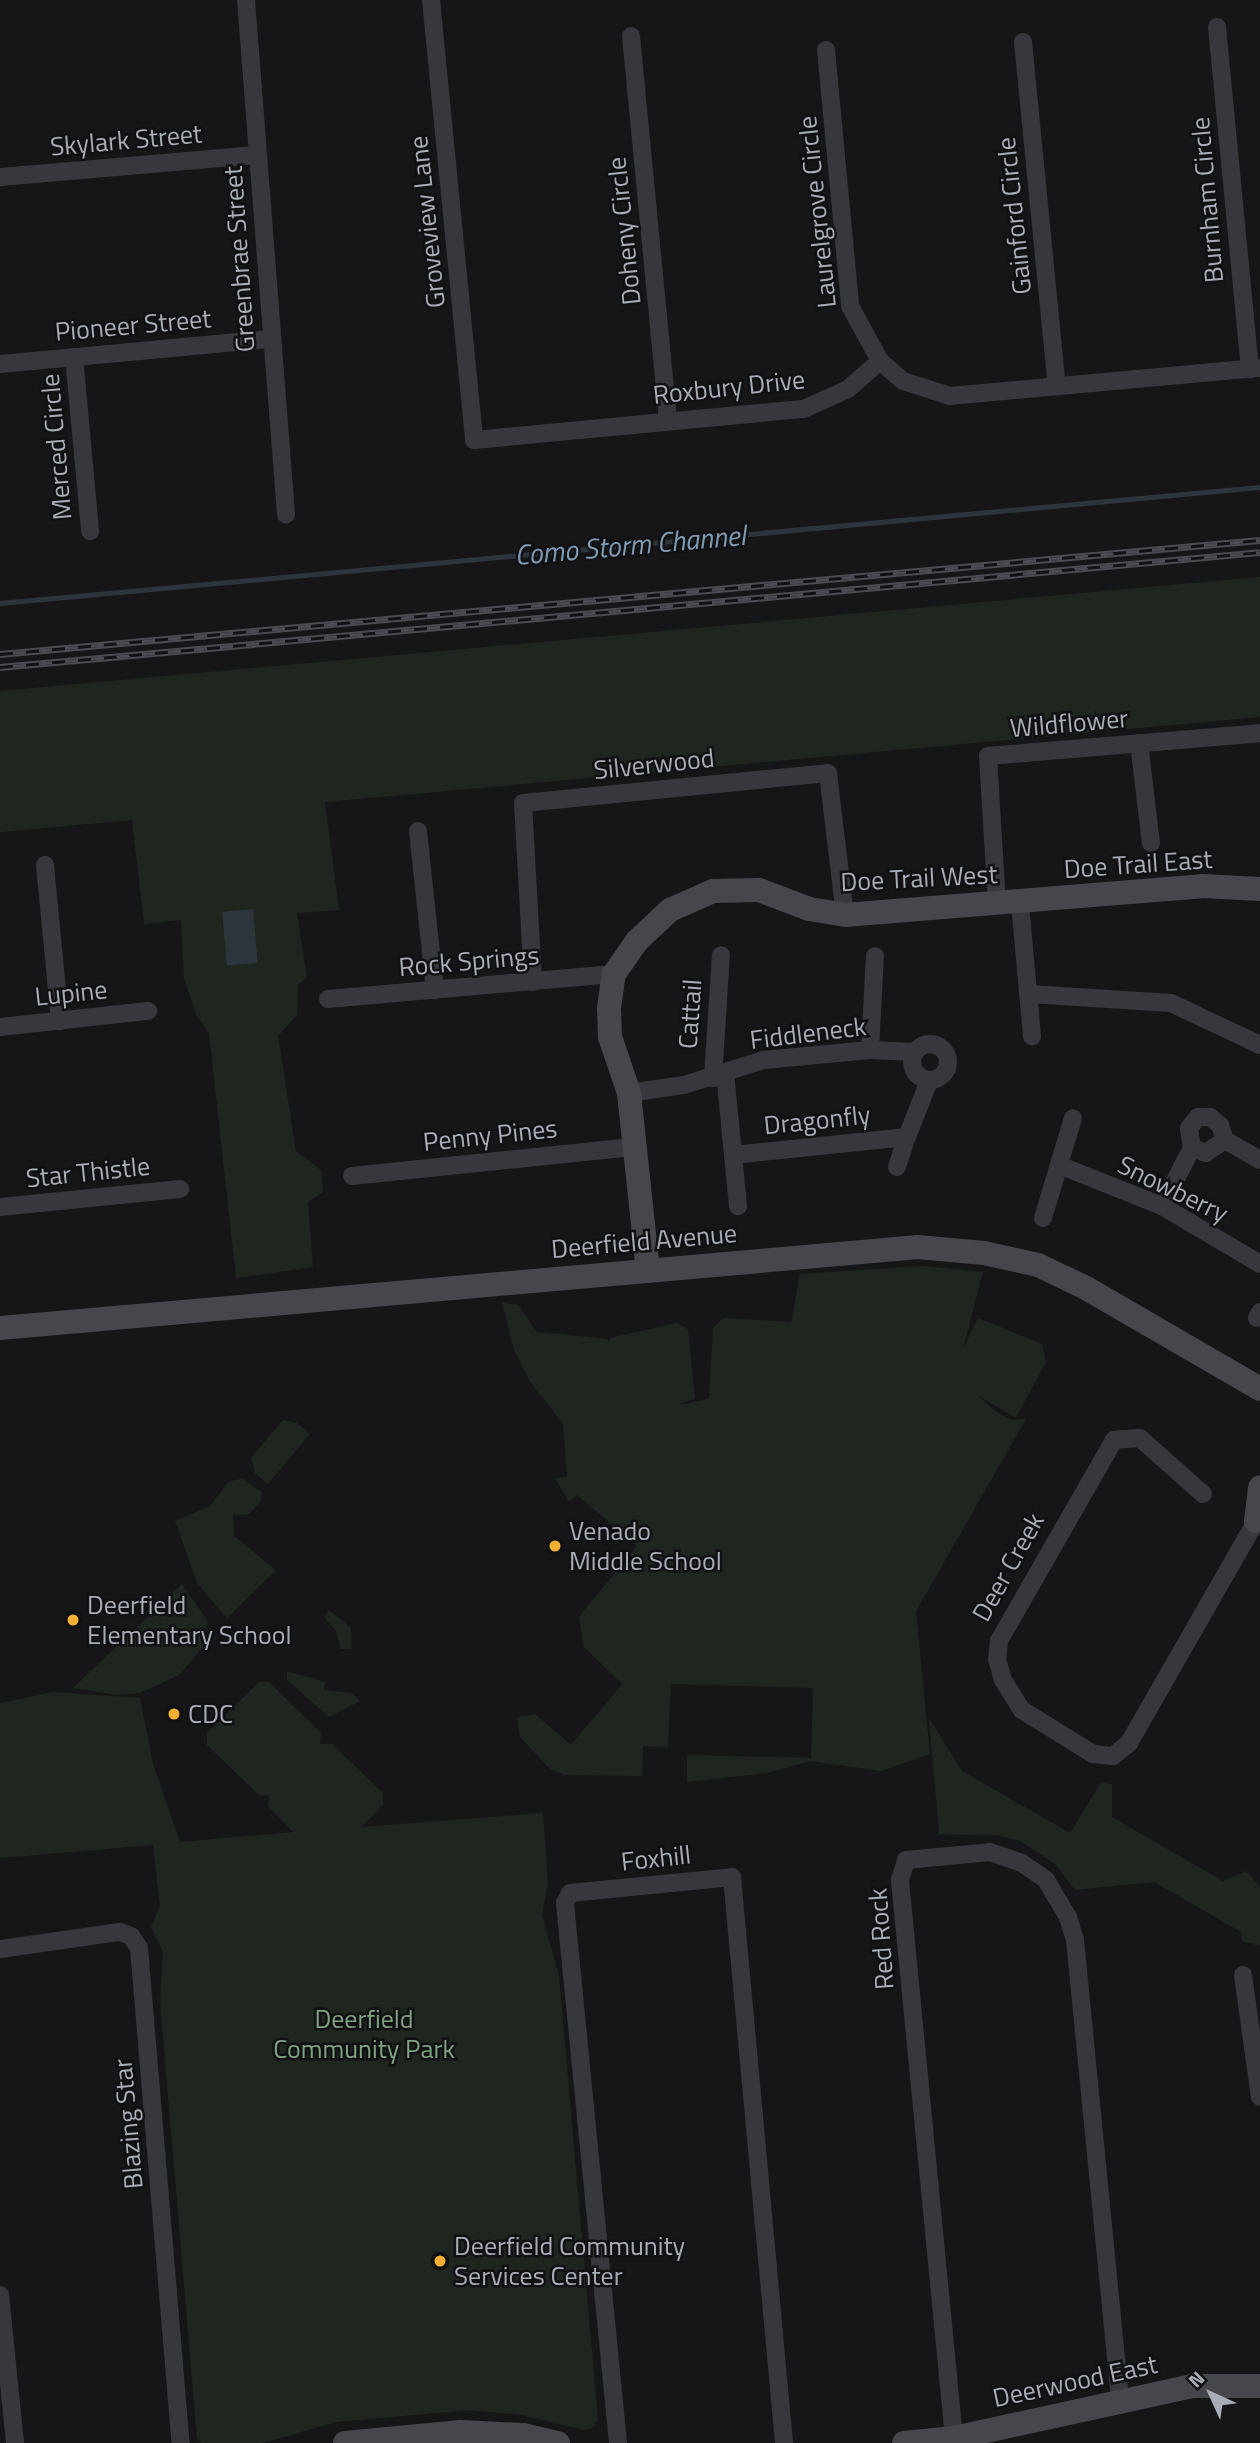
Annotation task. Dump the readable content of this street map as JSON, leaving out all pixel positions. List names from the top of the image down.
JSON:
{
  "streets": {
    "street": [
      "Skylark Street",
      "Burnham Circle",
      "Laurelgrove Circle",
      "Gainford Circle",
      "Groveview Lane",
      "Doheny Circle",
      "Greenbrae Street",
      "Pioneer Street",
      "Roxbury Drive",
      "Merced Circle",
      "Wildflower",
      "Silverwood",
      "Doe Trail East",
      "Doe Trail West",
      "Rock Springs",
      "Lupine",
      "Cattail",
      "Fiddleneck",
      "Dragonfly",
      "Penny Pines",
      "Star Thistle",
      "Snowberry",
      "Deerfield Avenue",
      "Deer Creek",
      "Foxhill",
      "Red Rock",
      "Blazing Star",
      "Deerwood East"
    ]
  },
  "crossings": [
    ["Skylark Street", "Greenbrae Street"],
    ["Laurelgrove Circle", "Roxbury Drive"],
    ["Groveview Lane", "Roxbury Drive"],
    ["Doheny Circle", "Roxbury Drive"],
    ["Greenbrae Street", "Pioneer Street"],
    ["Pioneer Street", "Merced Circle"],
    ["Wildflower", "Doe Trail East"],
    ["Wildflower", "Doe Trail West"],
    ["Silverwood", "Doe Trail West"],
    ["Silverwood", "Rock Springs"],
    ["Doe Trail East", "Doe Trail West"],
    ["Doe Trail West", "Rock Springs"],
    ["Cattail", "Fiddleneck"],
    ["Cattail", "Dragonfly"],
    ["Fiddleneck", "Dragonfly"],
    ["Red Rock", "Deerwood East"]
  ],
  "water": ["Como Storm Channel"],
  "parks": ["Deerfield Community Park"],
  "places": [
    "Venado Middle School",
    "Deerfield Elementary School",
    "CDC",
    "Deerfield Community Services Center"
  ],
  "north": "top left"
}
